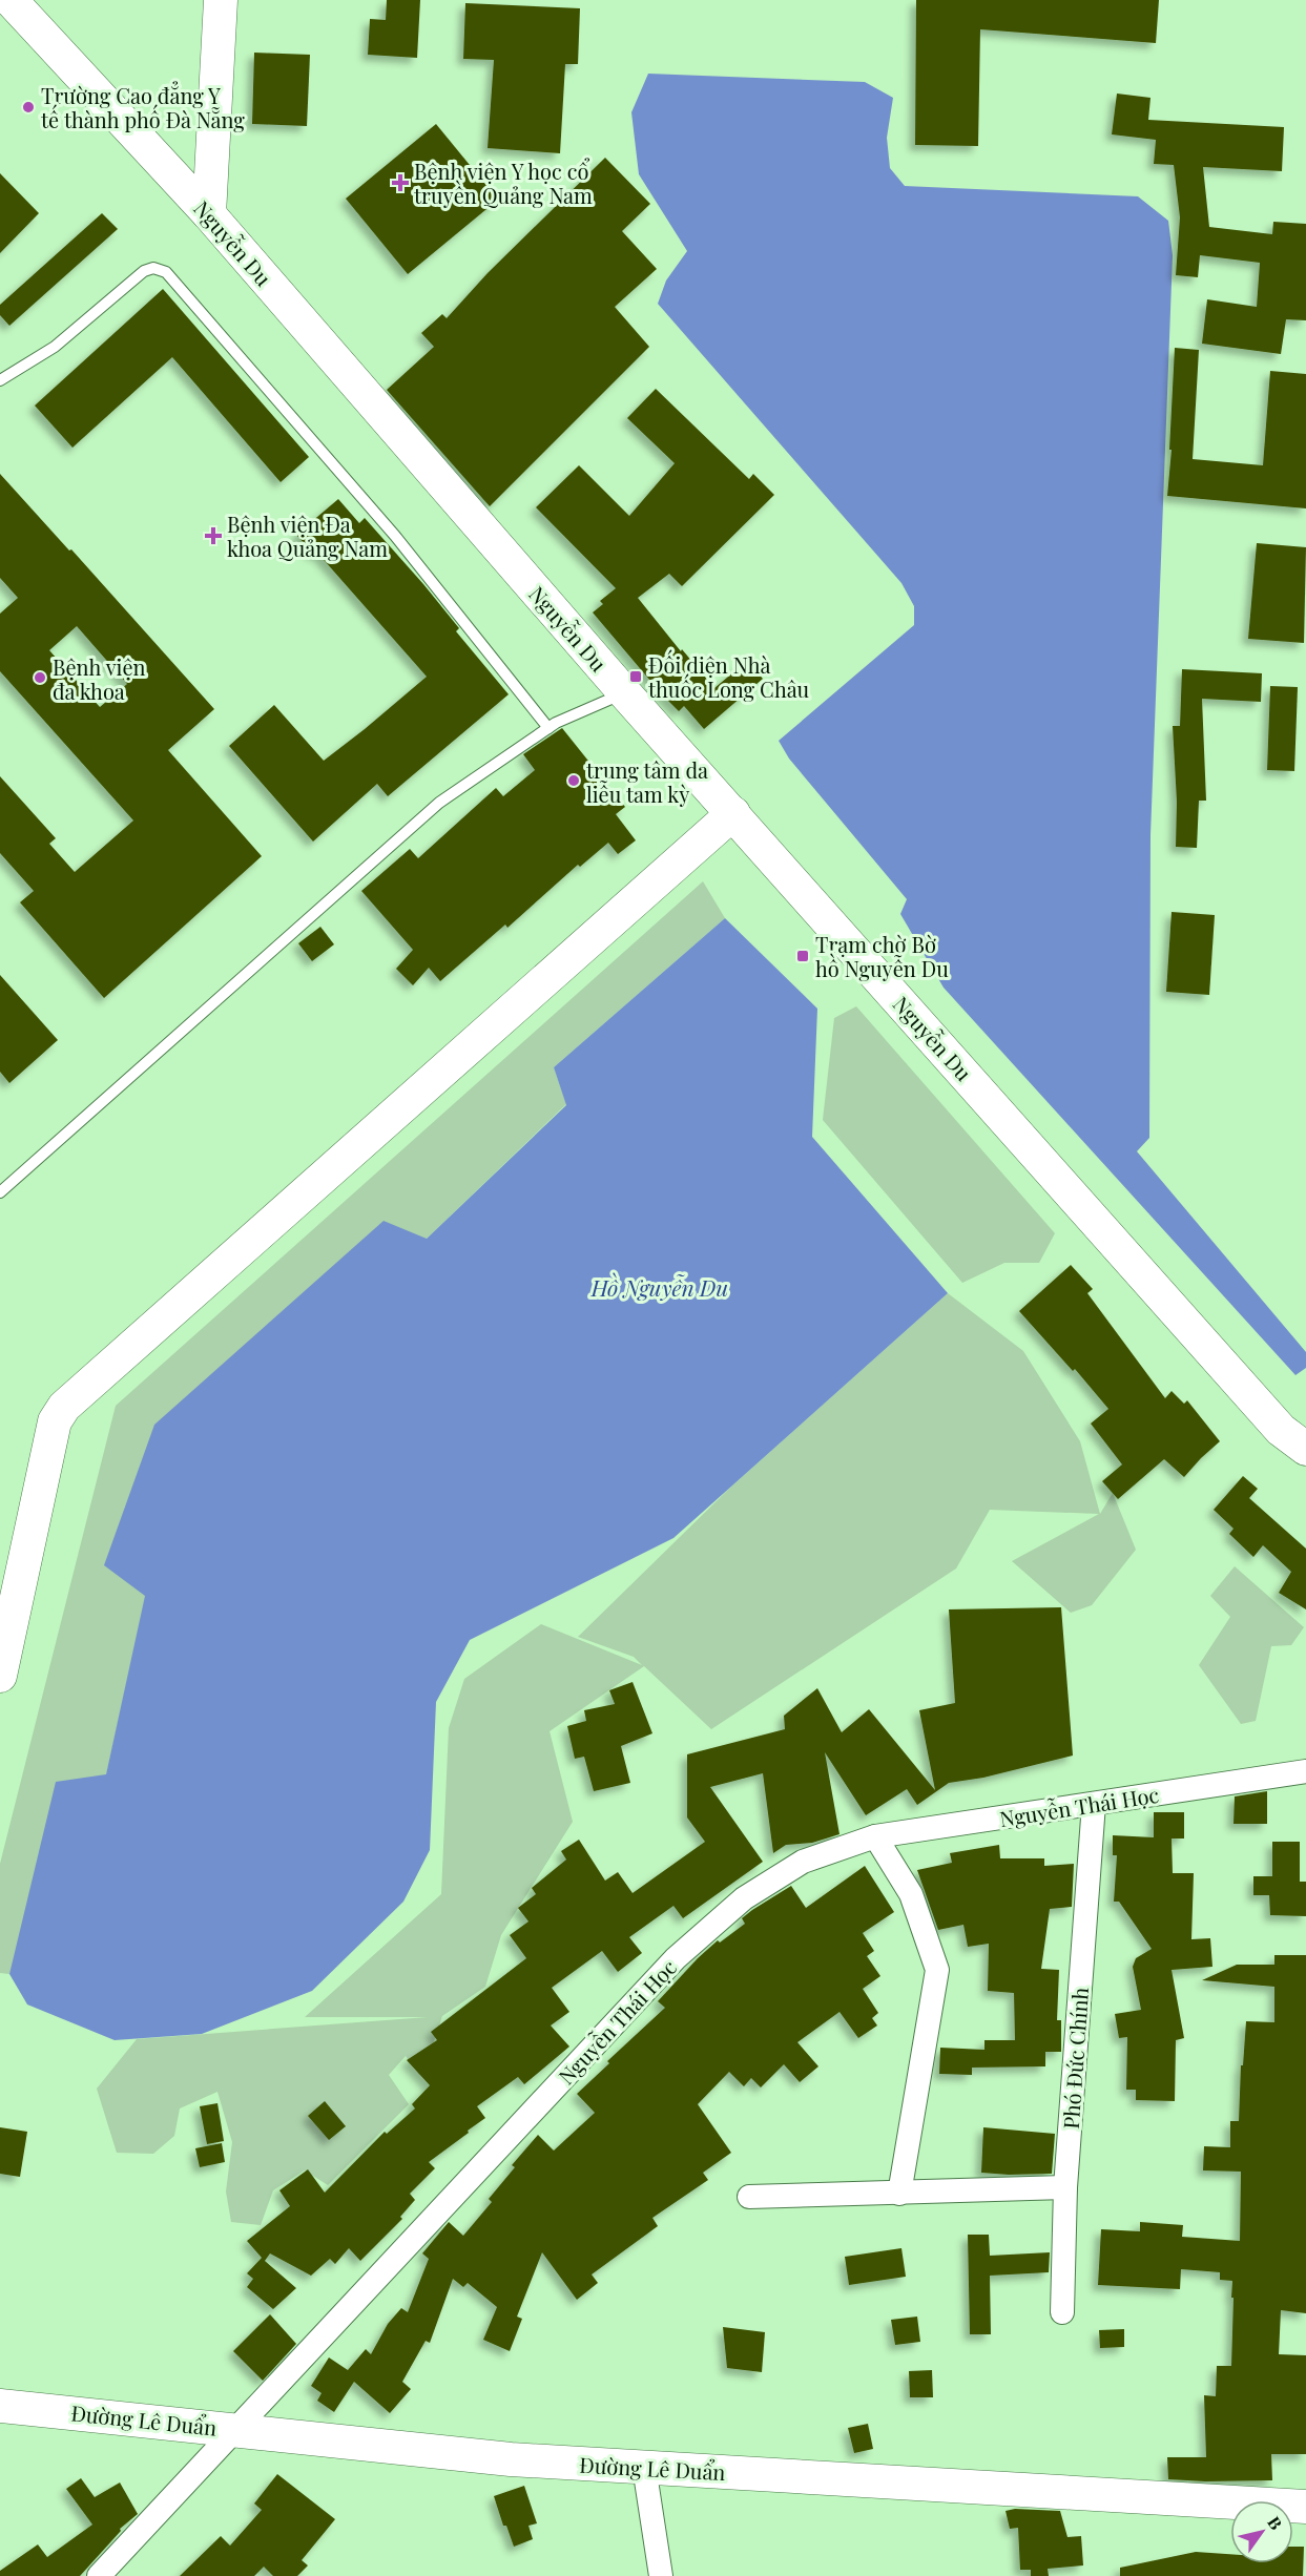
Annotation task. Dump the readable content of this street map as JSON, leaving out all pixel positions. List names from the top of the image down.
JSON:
{
  "streets": {
    "street": [
      "Nguyễn Du",
      "Nguyễn Thái Học",
      "Phó Đức Chính",
      "Đường Lê Duẩn"
    ]
  },
  "crossings": [
    ["Nguyễn Thái Học", "Phó Đức Chính"],
    ["Nguyễn Thái Học", "Đường Lê Duẩn"]
  ],
  "water": ["Hồ Nguyễn Du"],
  "places": {
    "other": ["Trường Cao đẳng Y tế thành phố Đà Nẵng", "Bệnh viện đa khoa", "trung tâm da liễu tam kỳ"],
    "health": ["Bệnh viện Y học cổ truyền Quảng Nam", "Bệnh viện Đa khoa Quảng Nam"],
    "transit": ["Đối diện Nhà thuốc Long Châu", "Trạm chờ Bờ hồ Nguyễn Du"]
  },
  "north": "top right"
}
